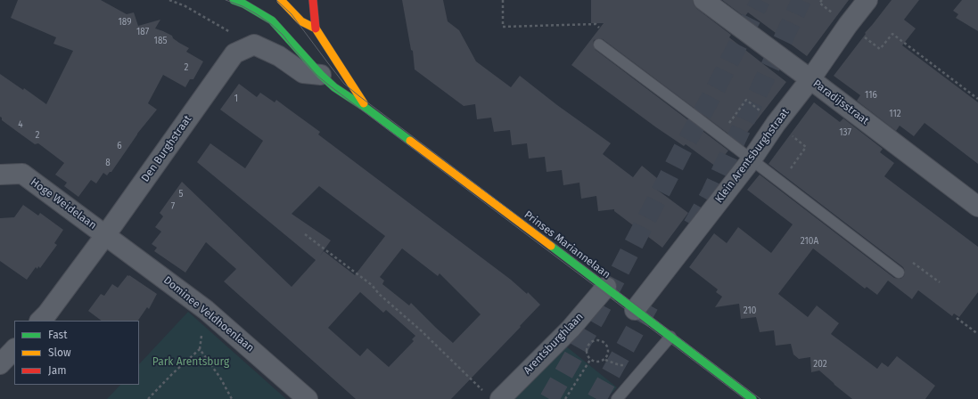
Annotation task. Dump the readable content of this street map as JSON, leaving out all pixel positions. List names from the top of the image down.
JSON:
{
  "streets": {
    "street": [
      "Paradijsstraat",
      "Den Burghstraat",
      "Klein Arentsburghstraat",
      "Hoge Weidelaan",
      "Prinses Mariannelaan",
      "Dominee Veldhoenlaan",
      "Arentsburghlaan"
    ]
  },
  "crossings": [
    ["Paradijsstraat", "Klein Arentsburghstraat"],
    ["Den Burghstraat", "Hoge Weidelaan"],
    ["Den Burghstraat", "Dominee Veldhoenlaan"],
    ["Klein Arentsburghstraat", "Prinses Mariannelaan"],
    ["Hoge Weidelaan", "Dominee Veldhoenlaan"],
    ["Prinses Mariannelaan", "Arentsburghlaan"]
  ],
  "parks": ["Park Arentsburg"],
  "house_numbers": [
    "189",
    "187",
    "185",
    "2",
    "116",
    "1",
    "112",
    "4",
    "137",
    "2",
    "6",
    "8",
    "5",
    "7",
    "210A",
    "210",
    "202"
  ],
  "legend": ["Fast", "Slow", "Jam"]
}
